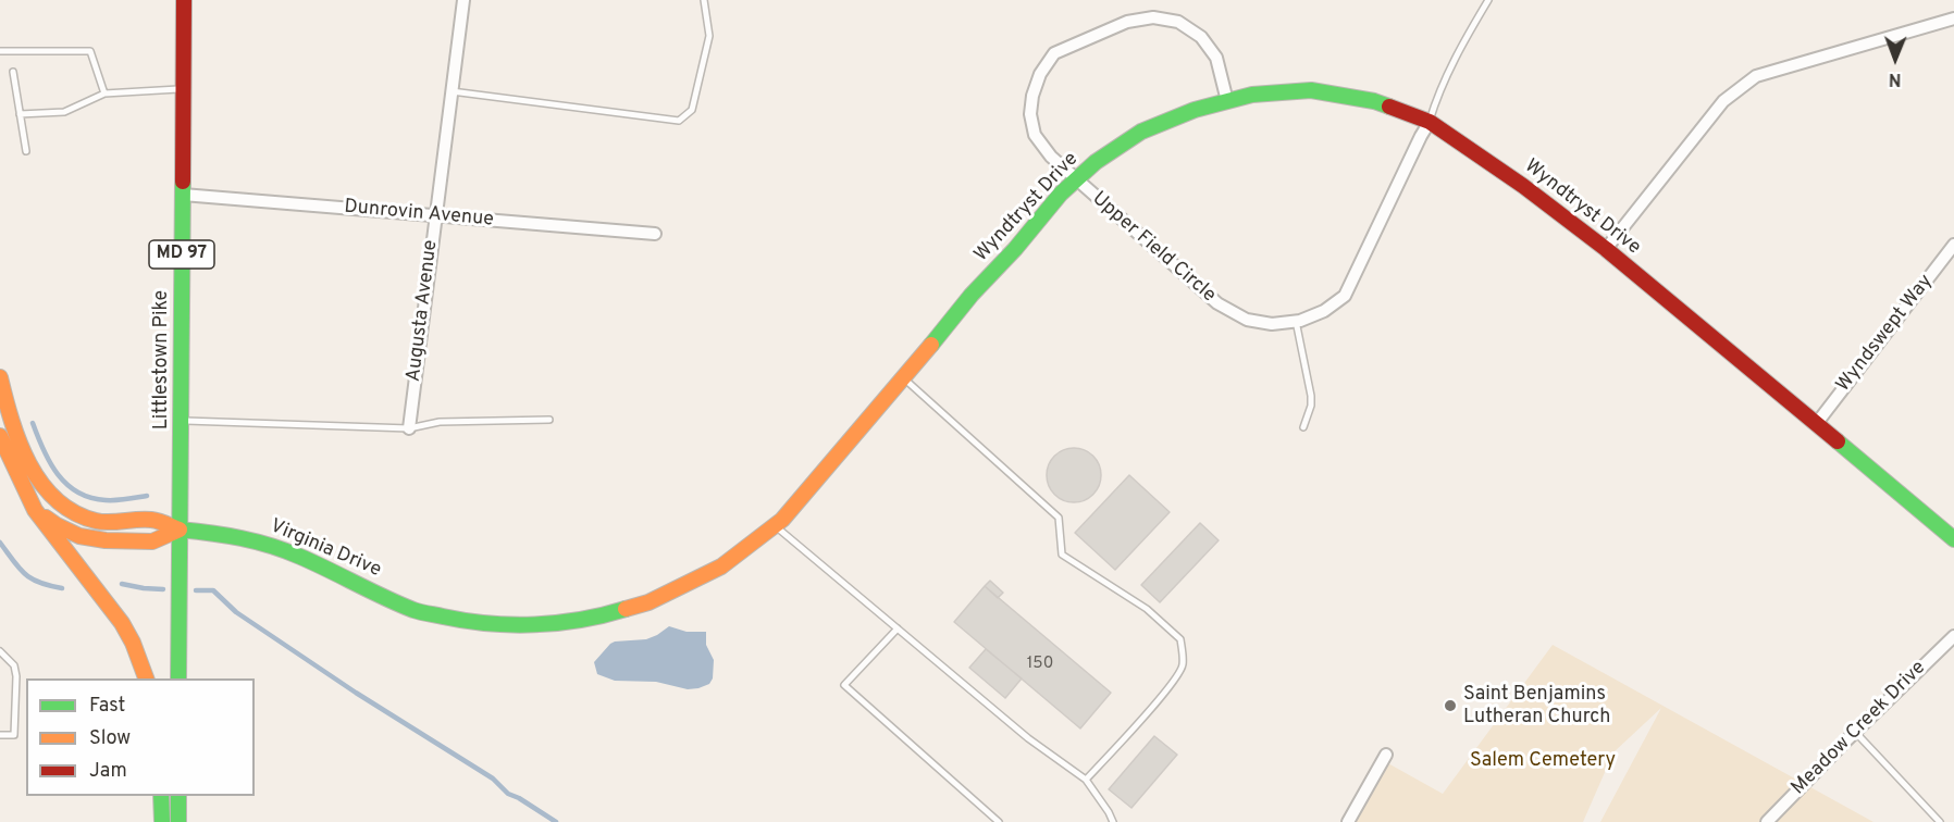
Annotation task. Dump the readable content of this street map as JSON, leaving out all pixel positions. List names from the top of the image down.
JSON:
{
  "streets": {
    "main road": [
      "Wyndtryst Drive",
      "MD 97",
      "Littlestown Pike",
      "Virginia Drive"
    ],
    "street": [
      "Dunrovin Avenue",
      "Upper Field Circle",
      "Augusta Avenue",
      "Wyndswept Way",
      "Meadow Creek Drive"
    ]
  },
  "crossings": [
    ["Wyndtryst Drive", "Upper Field Circle"],
    ["Wyndtryst Drive", "Wyndswept Way"],
    ["Wyndtryst Drive", "Virginia Drive"],
    ["Dunrovin Avenue", "Augusta Avenue"],
    ["Dunrovin Avenue", "Littlestown Pike"],
    ["Littlestown Pike", "Virginia Drive"]
  ],
  "parks": ["Salem Cemetery"],
  "places": ["Saint Benjamins Lutheran Church"],
  "house_numbers": ["150"],
  "legend": ["Fast", "Slow", "Jam"],
  "north": "bottom"
}
